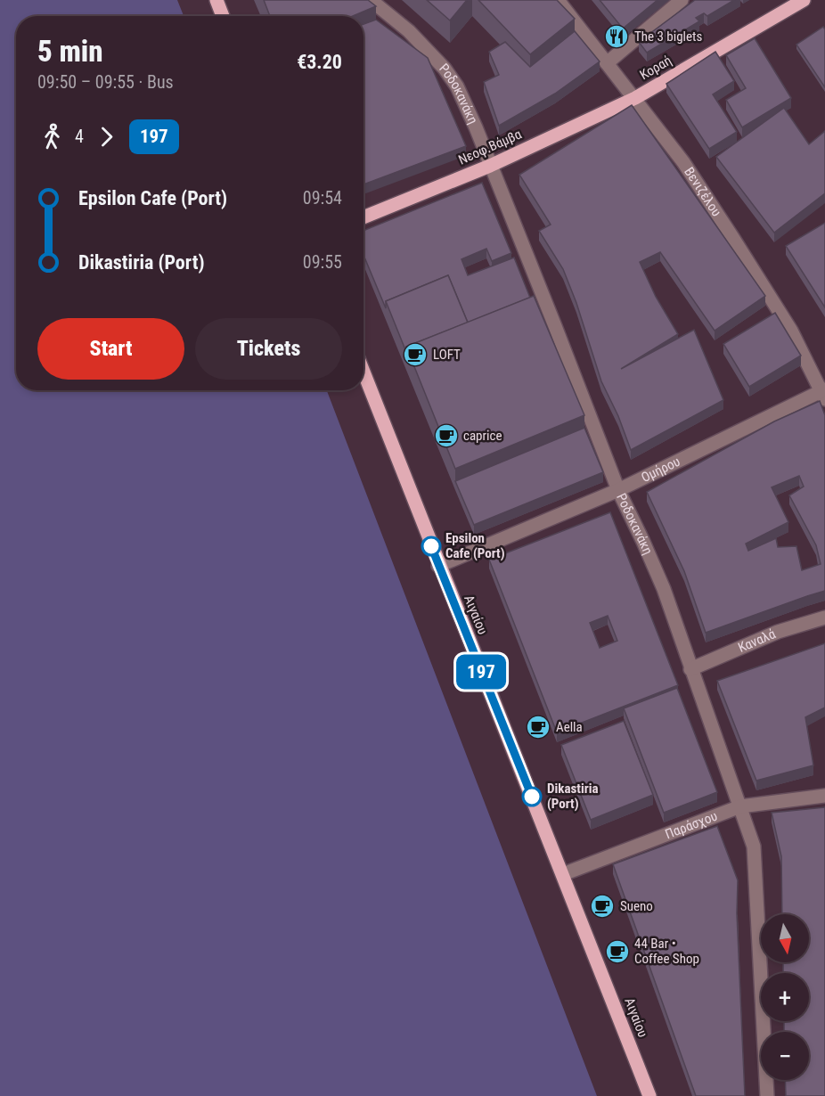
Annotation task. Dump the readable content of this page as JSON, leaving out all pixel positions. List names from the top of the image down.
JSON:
{
  "streets": {
    "main road": ["Κοραή", "Νεοφ.Βάμβα", "Αιγαίου"],
    "street": [
      "Ροδοκανάκη",
      "Βενιζέλου",
      "Ομήρου",
      "Καναλά",
      "Παράσχου"
    ]
  },
  "crossings": [
    ["Κοραή", "Νεοφ.Βάμβα"],
    ["Κοραή", "Βενιζέλου"],
    ["Ροδοκανάκη", "Νεοφ.Βάμβα"],
    ["Ροδοκανάκη", "Ομήρου"],
    ["Ροδοκανάκη", "Καναλά"],
    ["Ροδοκανάκη", "Παράσχου"],
    ["Νεοφ.Βάμβα", "Βενιζέλου"],
    ["Βενιζέλου", "Ομήρου"],
    ["Ομήρου", "Αιγαίου"],
    ["Αιγαίου", "Παράσχου"]
  ],
  "places": {
    "restaurant": ["The 3 biglets"],
    "cafe": [
      "LOFT",
      "caprice",
      "Aella",
      "Sueno",
      "44 Bar • Coffee Shop"
    ],
    "other": ["Epsilon Cafe (Port)", "Dikastiria (Port)"]
  },
  "lines": ["bus line 197"],
  "north": "bottom",
  "page": {
    "on_map": "197",
    "heading": ["5 min", "09:50 – 09:55 · Bus", "€3.20"],
    "legs": ["4", "197"],
    "list": [
      {
        "name": "Epsilon Cafe (Port)",
        "value": "09:54"
      },
      {
        "name": "Dikastiria (Port)",
        "value": "09:55"
      }
    ],
    "buttons": ["Start", "Tickets"],
    "map_buttons": ["+", "−"]
  }
}
